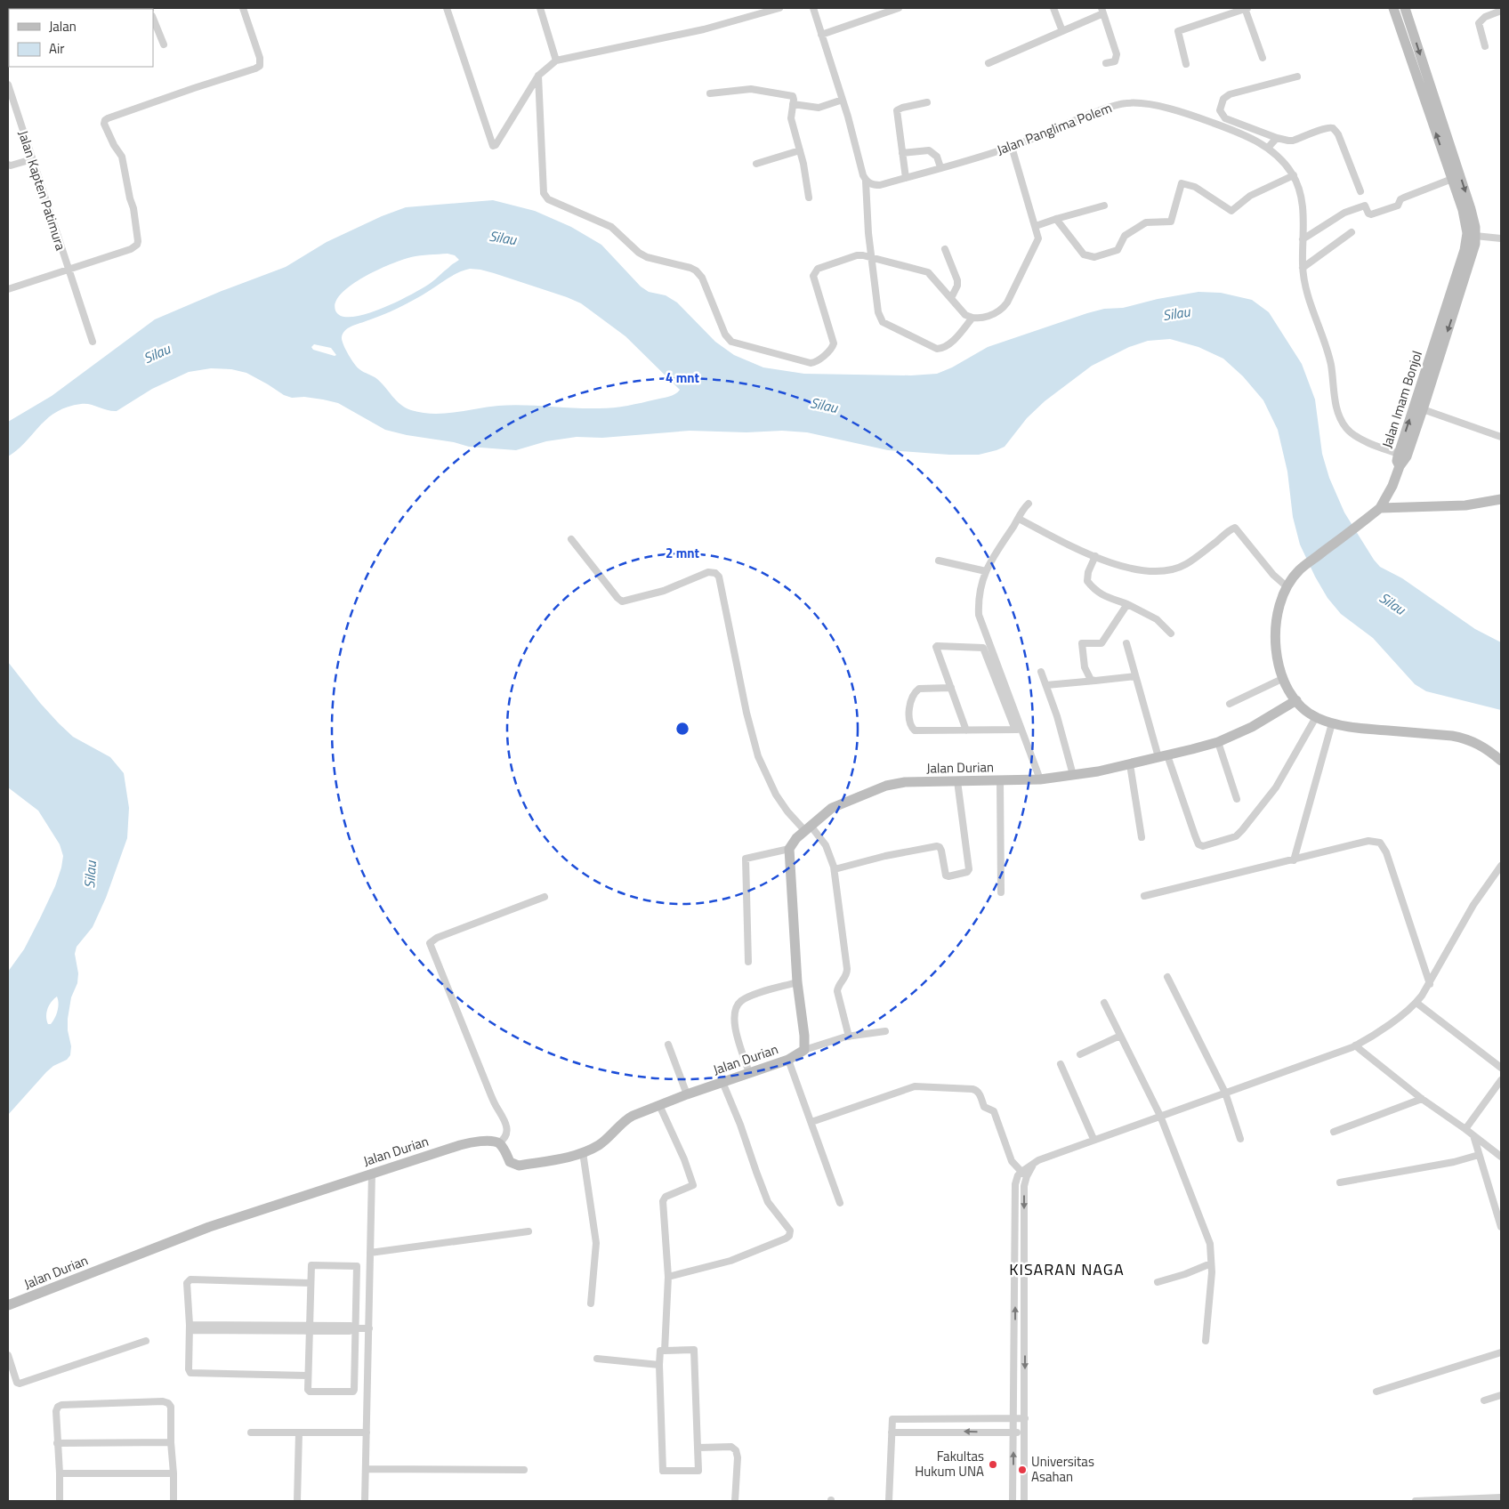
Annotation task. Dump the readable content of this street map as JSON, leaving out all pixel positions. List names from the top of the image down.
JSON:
{
  "streets": {
    "street": [
      "Jalan Panglima Polem",
      "Jalan Kapten Patimura",
      "Jalan Imam Bonjol",
      "Jalan Durian"
    ]
  },
  "crossings": [
    ["Jalan Panglima Polem", "Jalan Imam Bonjol"]
  ],
  "districts": ["KISARAN NAGA"],
  "water": ["Silau"],
  "places": ["Fakultas Hukum UNA", "Universitas Asahan"],
  "legend": ["Jalan", "Air"],
  "rings": ["4 mnt", "2 mnt"]
}
